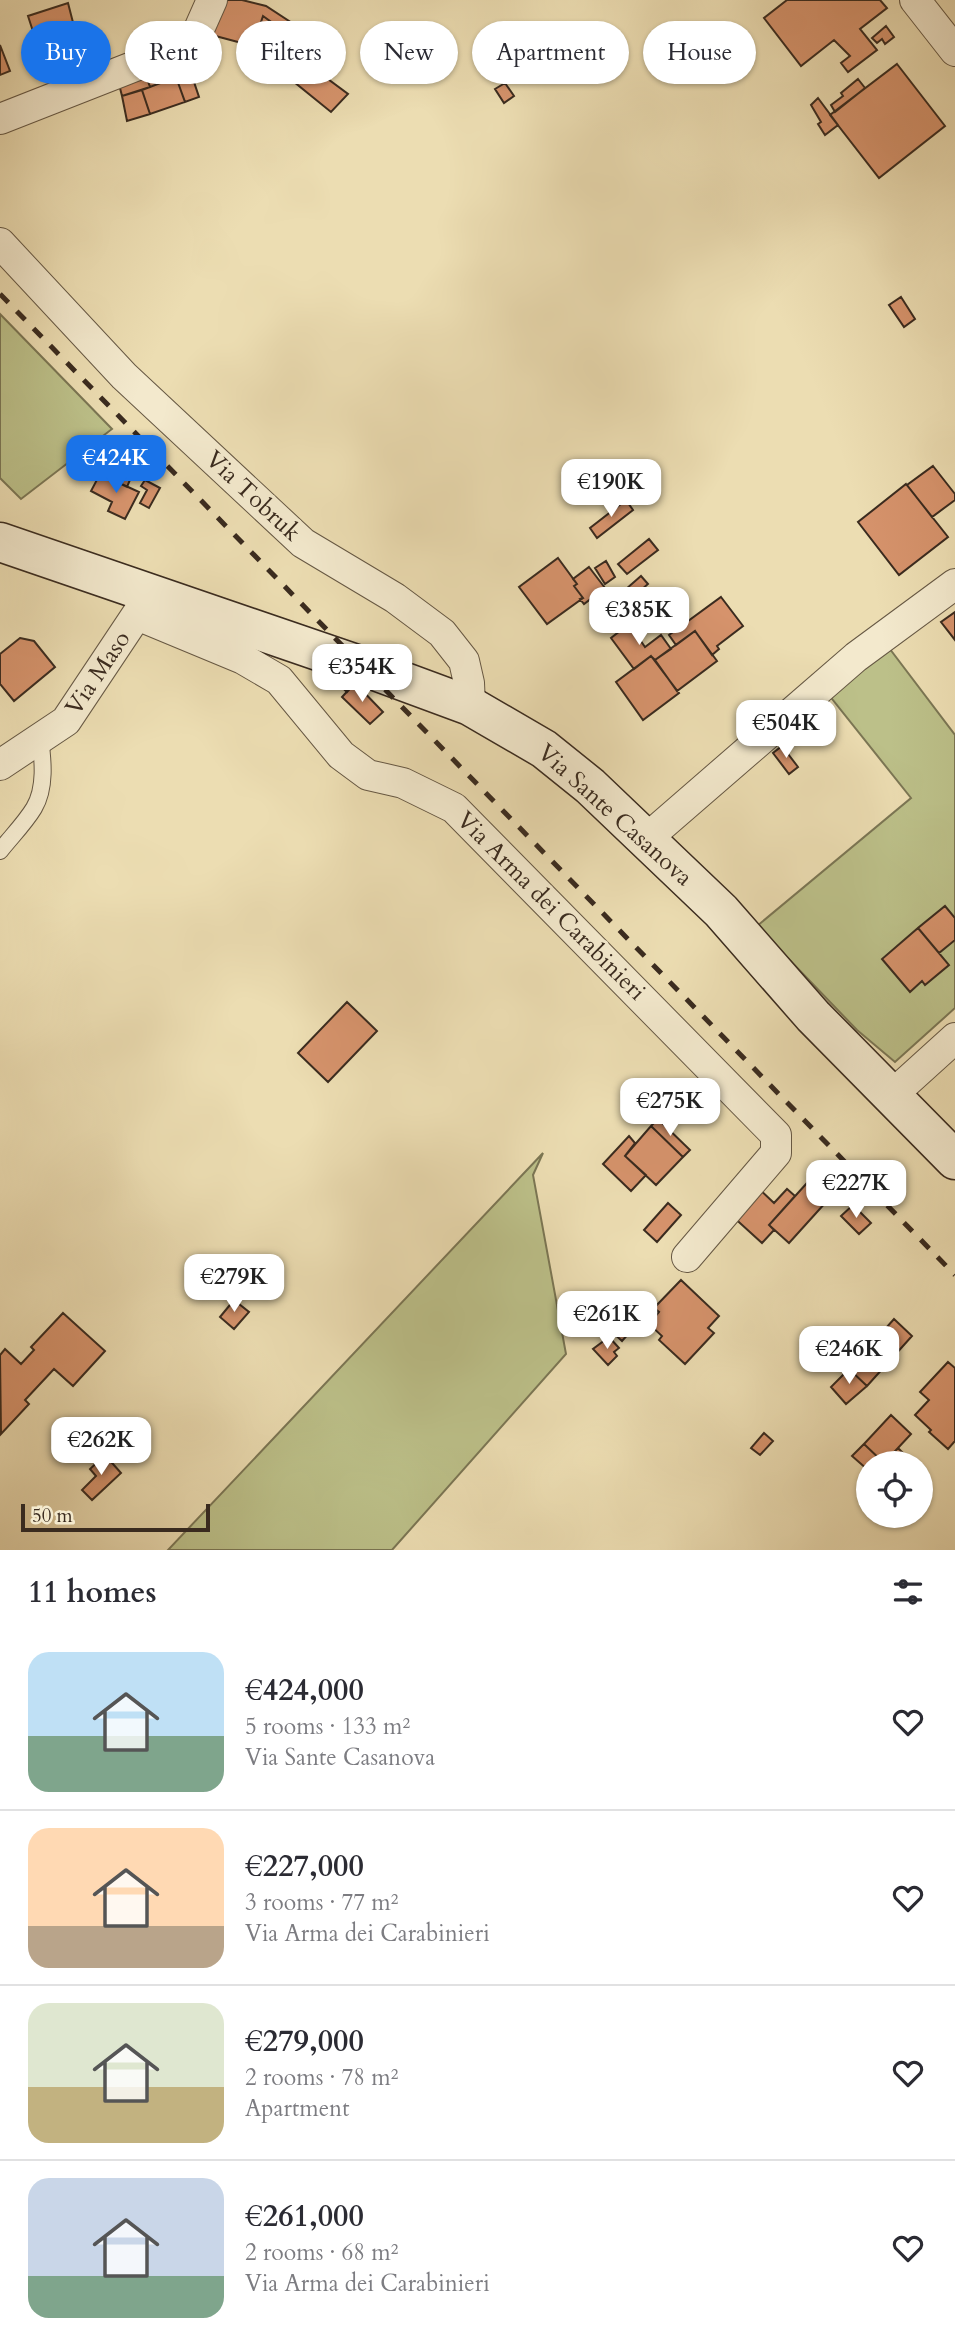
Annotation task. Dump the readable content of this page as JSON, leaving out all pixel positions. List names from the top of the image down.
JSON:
{
  "streets": {
    "main road": ["Via Sante Casanova"],
    "street": ["Via Tobruk", "Via Maso", "Via Arma dei Carabinieri"]
  },
  "crossings": [
    ["Via Tobruk", "Via Sante Casanova"],
    ["Via Maso", "Via Sante Casanova"],
    ["Via Maso", "Via Arma dei Carabinieri"],
    ["Via Sante Casanova", "Via Arma dei Carabinieri"]
  ],
  "scale_bar": "50 m",
  "page": {
    "chip": [
      "Buy",
      "Rent",
      "Filters",
      "New",
      "Apartment",
      "House"
    ],
    "price": [
      "€424K",
      "€190K",
      "€385K",
      "€354K",
      "€504K",
      "€275K",
      "€227K",
      "€279K",
      "€261K",
      "€246K",
      "€262K"
    ],
    "scale": "50 m",
    "heading": "11 homes",
    "list": [
      {
        "name": "€424,000",
        "note": "5 rooms · 133 m² · Via Sante Casanova"
      },
      {
        "name": "€227,000",
        "note": "3 rooms · 77 m² · Via Arma dei Carabinieri"
      },
      {
        "name": "€279,000",
        "note": "2 rooms · 78 m² · Apartment"
      },
      {
        "name": "€261,000",
        "note": "2 rooms · 68 m² · Via Arma dei Carabinieri"
      }
    ]
  }
}
